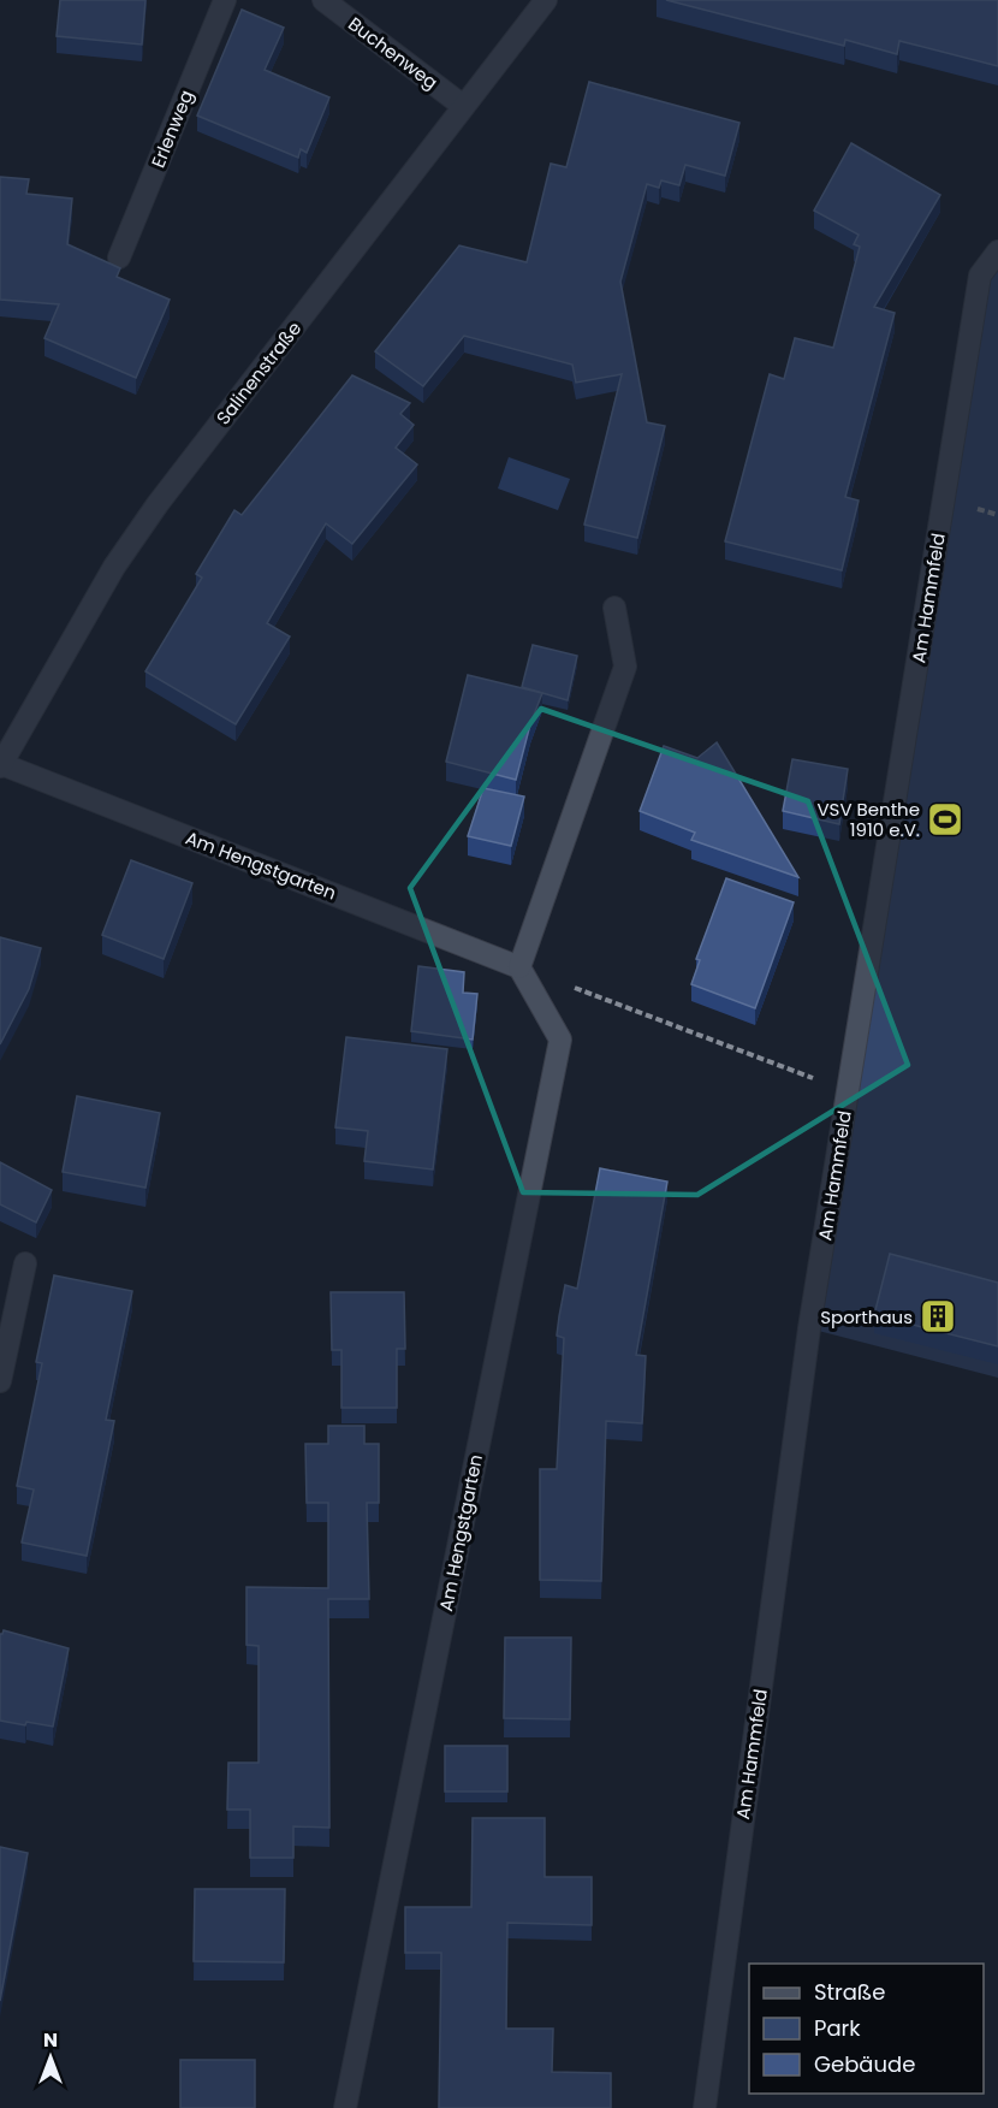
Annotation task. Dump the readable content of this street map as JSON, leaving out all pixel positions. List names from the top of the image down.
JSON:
{
  "streets": {
    "street": [
      "Buchenweg",
      "Erlenweg",
      "Salinenstraße",
      "Am Hammfeld",
      "Am Hengstgarten"
    ]
  },
  "crossings": [
    ["Buchenweg", "Salinenstraße"],
    ["Salinenstraße", "Am Hengstgarten"]
  ],
  "places": {
    "sports": ["VSV Benthe 1910 e.V."],
    "building": ["Sporthaus"]
  },
  "legend": ["Straße", "Park", "Gebäude"],
  "north": "top"
}
